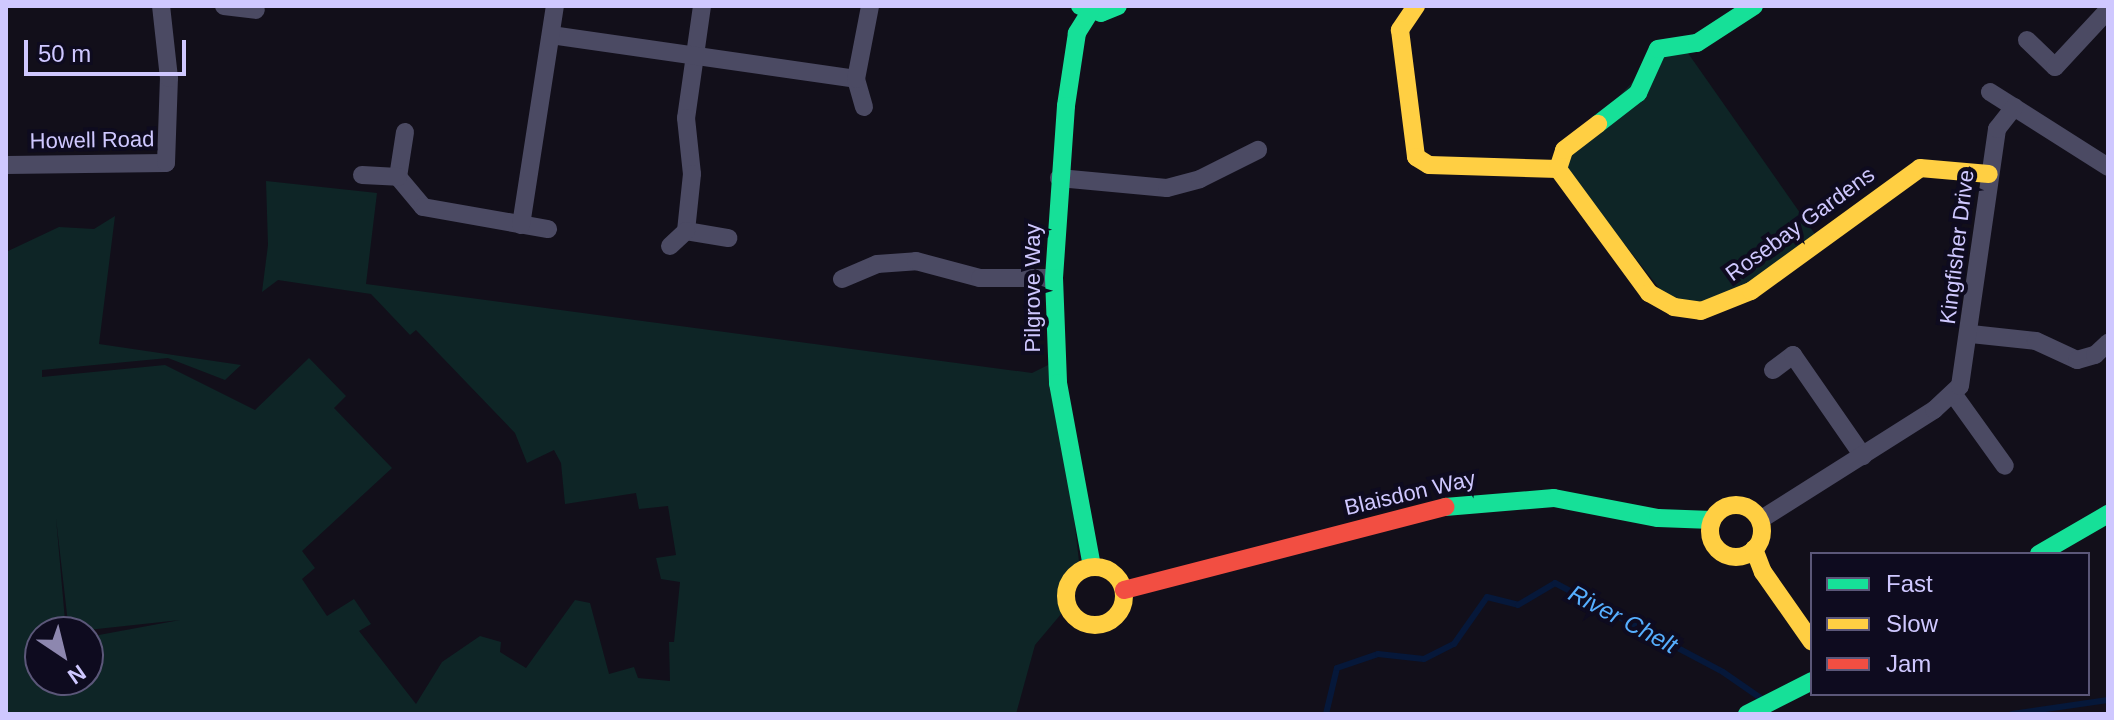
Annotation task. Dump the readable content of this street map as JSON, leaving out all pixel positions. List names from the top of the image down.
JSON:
{
  "streets": {
    "street": [
      "Howell Road",
      "Rosebay Gardens",
      "Kingfisher Drive",
      "Pilgrove Way",
      "Blaisdon Way"
    ]
  },
  "crossings": [
    ["Rosebay Gardens", "Kingfisher Drive"],
    ["Pilgrove Way", "Blaisdon Way"]
  ],
  "water": ["River Chelt"],
  "legend": ["Fast", "Slow", "Jam"],
  "scale_bar": "50 m",
  "north": "bottom right"
}
